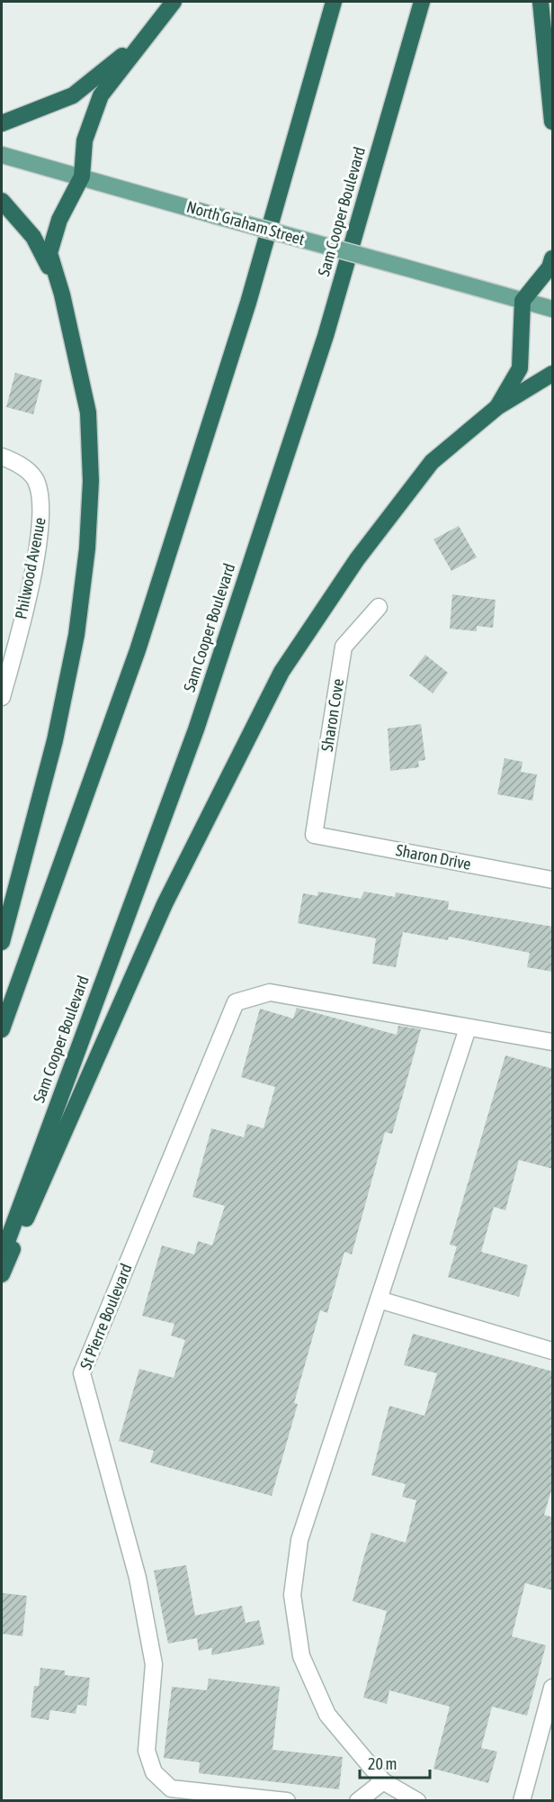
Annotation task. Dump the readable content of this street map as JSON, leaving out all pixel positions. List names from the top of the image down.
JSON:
{
  "streets": {
    "highway": ["Sam Cooper Boulevard"],
    "main road": ["North Graham Street"],
    "street": [
      "Philwood Avenue",
      "Sharon Cove",
      "Sharon Drive",
      "St Pierre Boulevard"
    ]
  },
  "crossings": [
    ["Sharon Cove", "Sharon Drive"]
  ],
  "scale_bar": "20 m"
}
